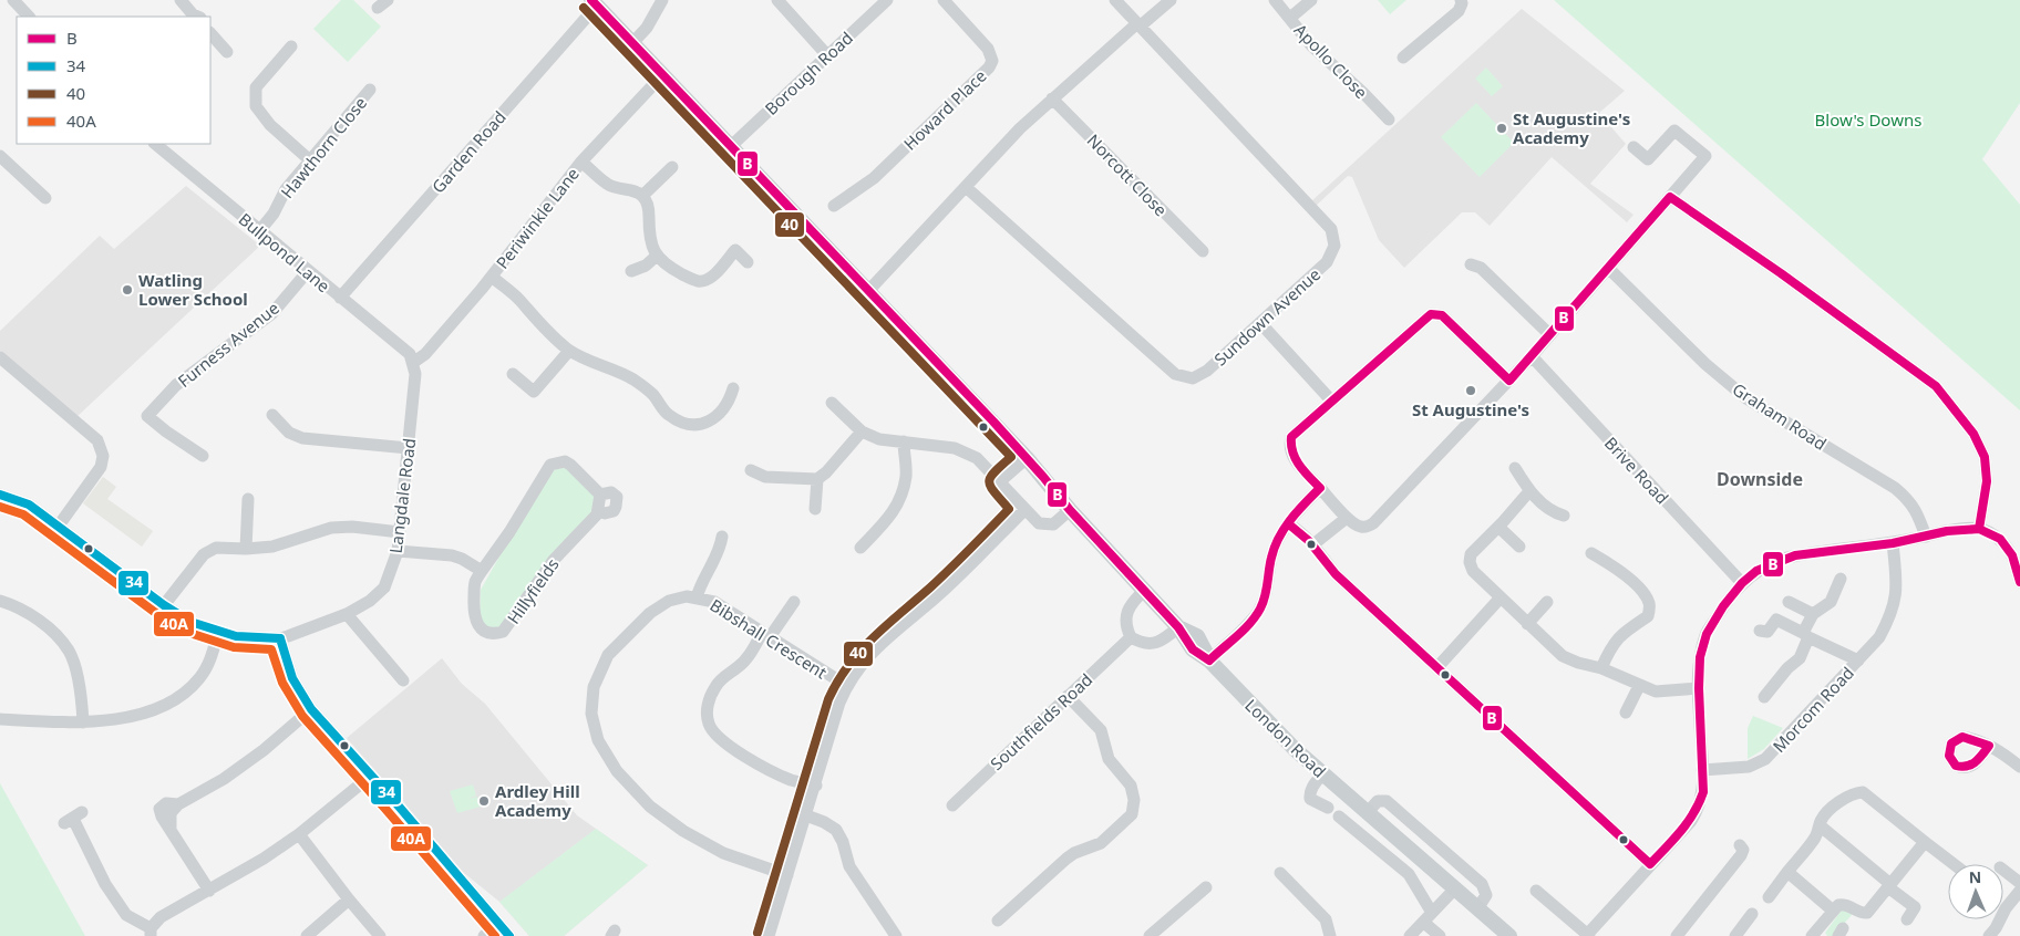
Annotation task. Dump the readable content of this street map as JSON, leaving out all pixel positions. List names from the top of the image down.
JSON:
{
  "streets": {
    "main road": ["London Road"],
    "street": [
      "Apollo Close",
      "Borough Road",
      "Howard Place",
      "Hawthorn Close",
      "Garden Road",
      "Norcott Close",
      "Periwinkle Lane",
      "Bullpond Lane",
      "Sundown Avenue",
      "Furness Avenue",
      "Graham Road",
      "Brive Road",
      "Langdale Road",
      "Hillyfields",
      "Bibshall Crescent",
      "Morcom Road",
      "Southfields Road"
    ]
  },
  "crossings": [
    ["Borough Road", "London Road"],
    ["Hawthorn Close", "Bullpond Lane"],
    ["Garden Road", "Bullpond Lane"],
    ["Garden Road", "London Road"],
    ["Periwinkle Lane", "Bullpond Lane"],
    ["Periwinkle Lane", "Langdale Road"],
    ["Periwinkle Lane", "London Road"],
    ["Bullpond Lane", "Furness Avenue"],
    ["Bullpond Lane", "Langdale Road"]
  ],
  "districts": ["Downside"],
  "parks": ["Blow's Downs"],
  "places": [
    "St Augustine's Academy",
    "Watling Lower School",
    "St Augustine's",
    "Ardley Hill Academy"
  ],
  "lines": [
    "transit line B",
    "transit line 40",
    "transit line 34",
    "transit line 40A"
  ],
  "legend": [
    "B",
    "34",
    "40",
    "40A"
  ],
  "north": "top"
}
